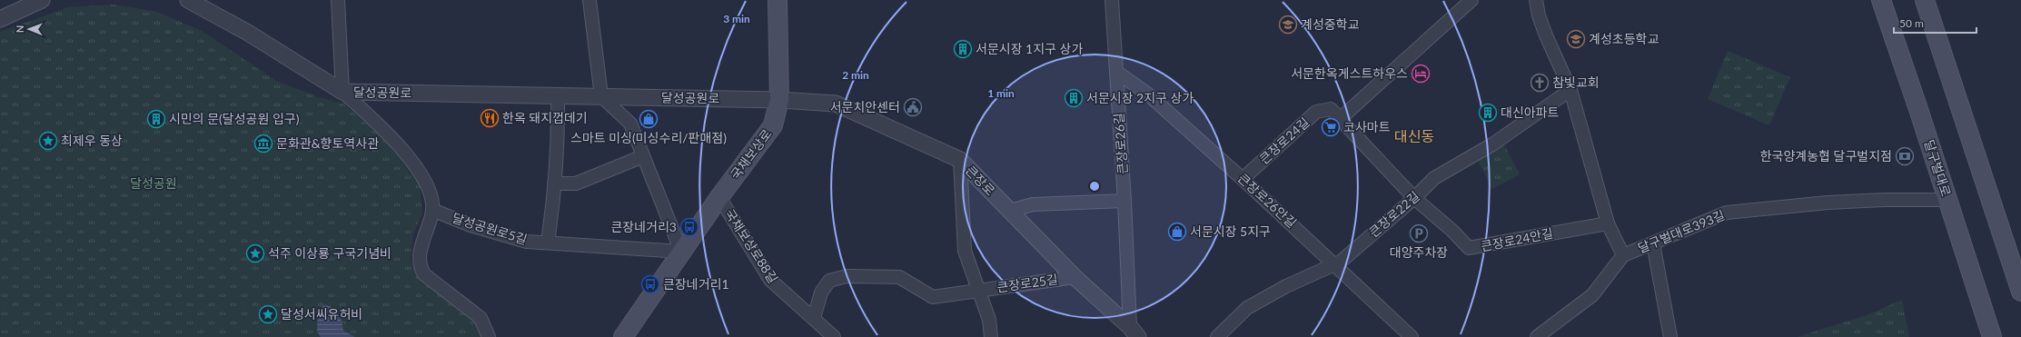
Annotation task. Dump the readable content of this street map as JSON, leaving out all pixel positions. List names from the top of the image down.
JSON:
{
  "streets": {
    "main road": ["국채보상로", "달구벌대로"],
    "street": [
      "달성공원로",
      "큰장로24길",
      "큰장로26길",
      "큰장로",
      "큰장로26안길",
      "큰장로22길",
      "달성공원로5길",
      "달구벌대로393길",
      "큰장로24안길",
      "국채보상로88길",
      "큰장로25길"
    ]
  },
  "crossings": [
    ["달성공원로", "국채보상로"],
    ["달성공원로", "큰장로"],
    ["큰장로24길", "큰장로26안길"],
    ["큰장로24길", "큰장로24안길"],
    ["큰장로26길", "큰장로"],
    ["큰장로26길", "큰장로26안길"],
    ["국채보상로", "큰장로"],
    ["국채보상로", "국채보상로88길"],
    ["달구벌대로", "달구벌대로393길"],
    ["큰장로", "큰장로25길"],
    ["큰장로26안길", "큰장로22길"],
    ["큰장로22길", "큰장로24안길"],
    ["국채보상로88길", "큰장로25길"]
  ],
  "districts": ["대신동"],
  "parks": ["달성공원"],
  "places": {
    "school or university": ["계성중학교", "계성초등학교"],
    "building": [
      "서문시장 1지구 상가",
      "서문시장 2지구 상가",
      "대신아파트",
      "시민의 문(달성공원 입구)"
    ],
    "hotel": ["서문한옥게스트하우스"],
    "church": ["참빛교회"],
    "public building": ["서문치안센터"],
    "restaurant": ["한옥 돼지껍데기"],
    "shop": ["스마트 미싱(미싱수리/판매점)", "서문시장 5지구"],
    "supermarket": ["코사마트"],
    "place": ["최제우 동상", "석주 이상룡 구국기념비", "달성서씨유허비"],
    "museum": ["문화관&향토역사관"],
    "bank": ["한국양계농협 달구벌지점"],
    "bus stop": ["큰장네거리3", "큰장네거리1"],
    "parking": ["대양주차장"]
  },
  "scale_bar": "50 m",
  "north": "left",
  "rings": ["3 min", "2 min", "1 min"]
}
